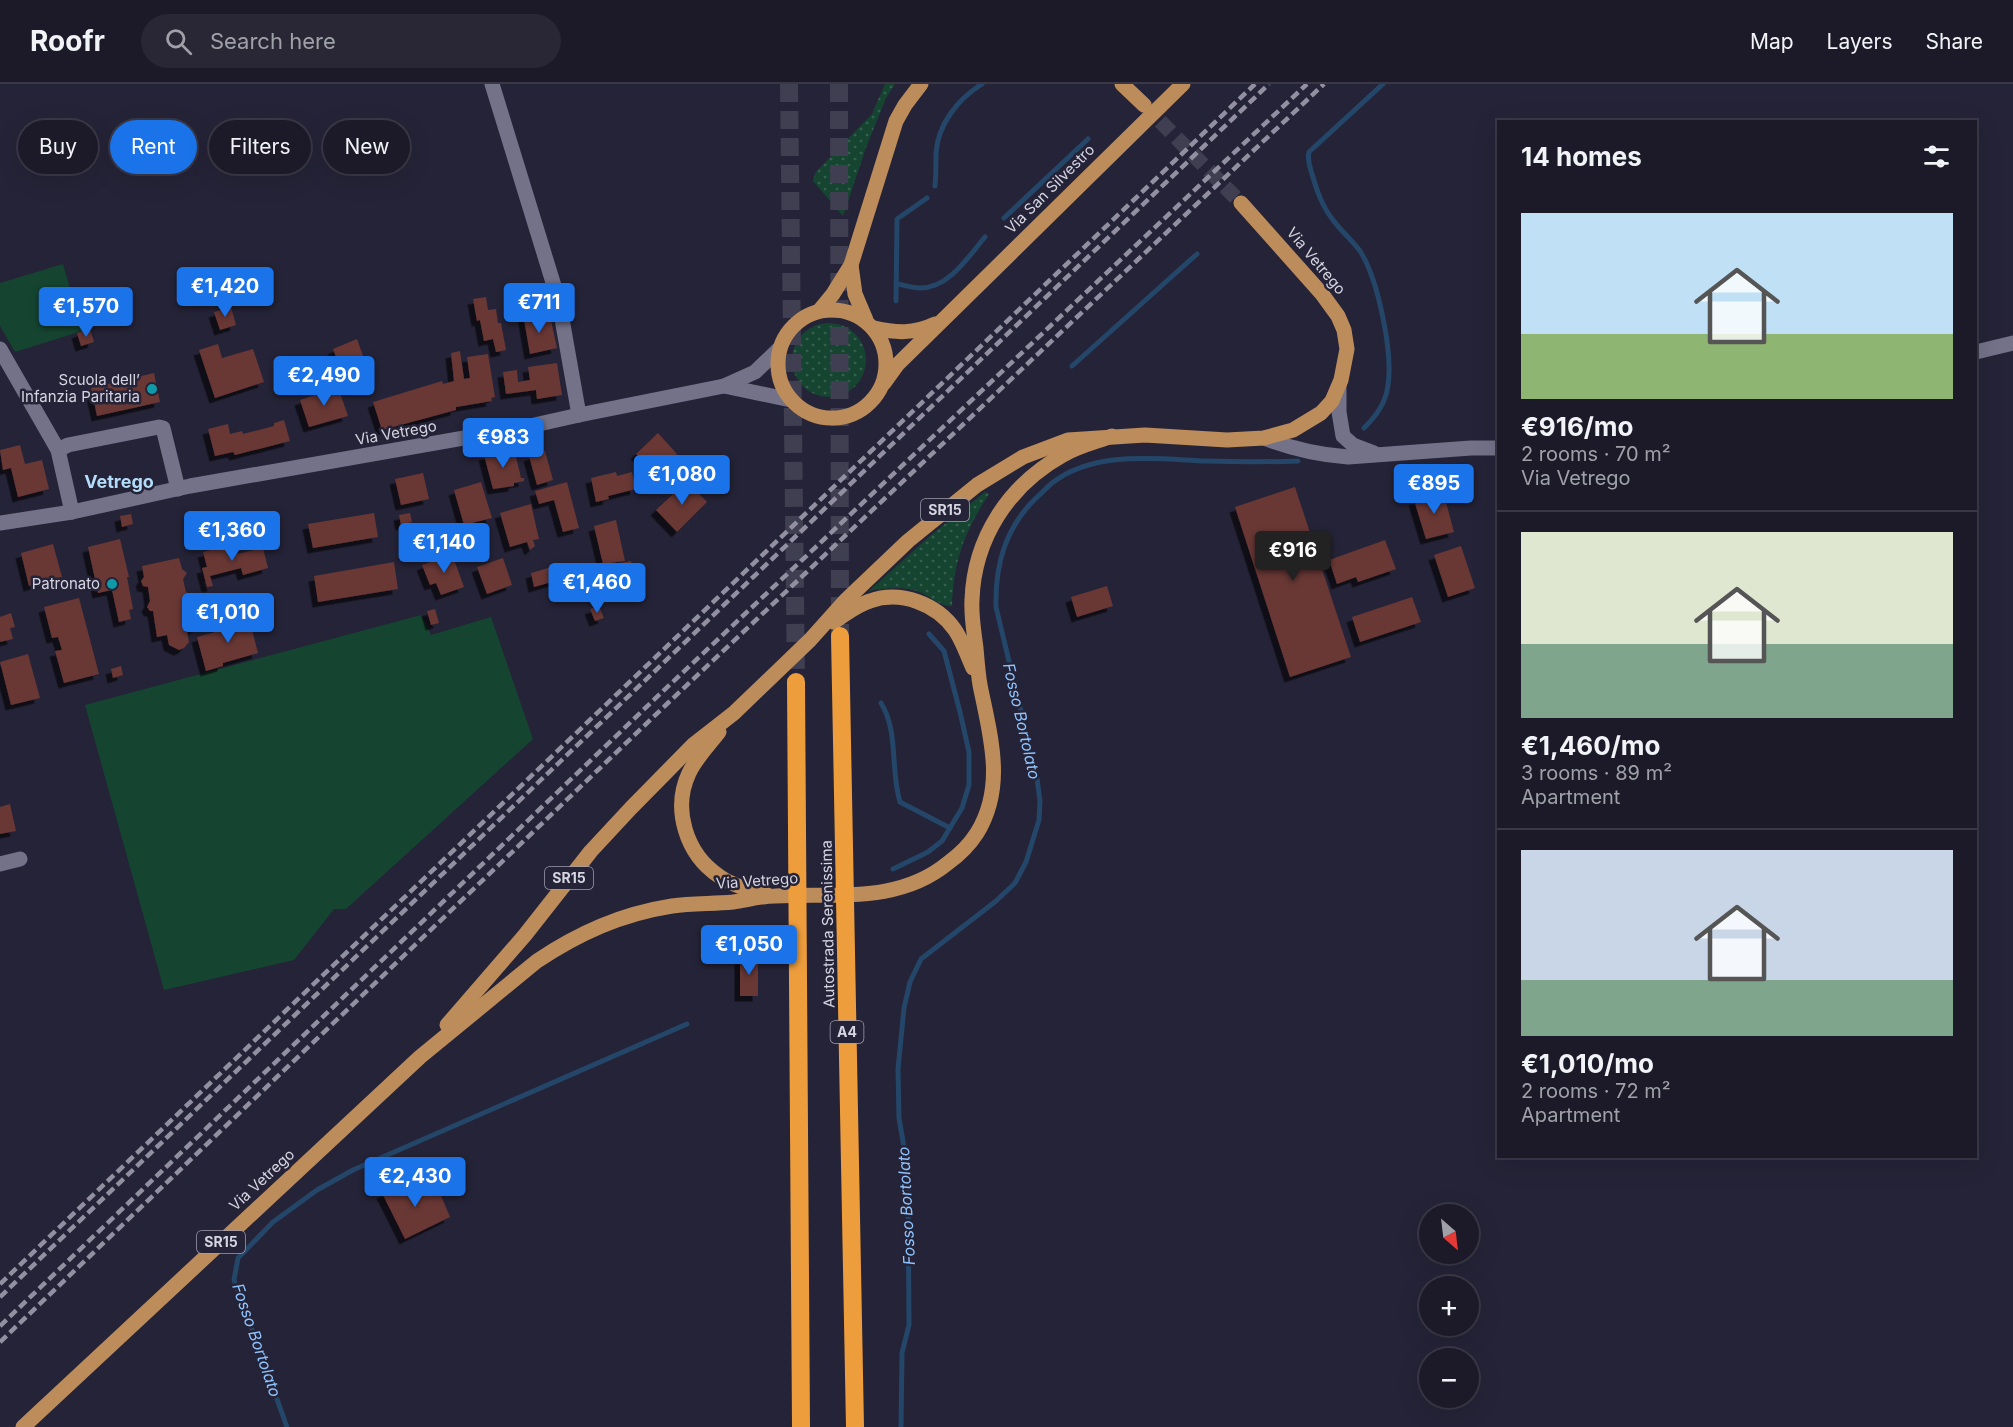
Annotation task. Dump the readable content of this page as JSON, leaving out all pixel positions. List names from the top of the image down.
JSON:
{
  "streets": {
    "highway": ["Autostrada Serenissima", "A4"],
    "main road": ["Via San Silvestro", "Via Vetrego", "SR15"]
  },
  "crossings": [
    ["Via San Silvestro", "Via Vetrego"],
    ["Via Vetrego", "SR15"]
  ],
  "districts": ["Vetrego"],
  "water": ["Fosso Bortolato"],
  "places": ["Scuola dell’ Infanzia Paritaria", "Patronato"],
  "north": "bottom right",
  "page": {
    "header": "Roofr",
    "search": "Search here",
    "nav": ["Map", "Layers", "Share"],
    "chip": [
      "Buy",
      "Rent",
      "Filters",
      "New"
    ],
    "heading": "14 homes",
    "list": [
      {
        "name": "€916/mo",
        "note": "2 rooms · 70 m² · Via Vetrego"
      },
      {
        "name": "€1,460/mo",
        "note": "3 rooms · 89 m² · Apartment"
      },
      {
        "name": "€1,010/mo",
        "note": "2 rooms · 72 m² · Apartment"
      }
    ],
    "price": [
      "€1,420",
      "€711",
      "€1,570",
      "€2,490",
      "€983",
      "€1,080",
      "€895",
      "€1,360",
      "€1,140",
      "€916",
      "€1,460",
      "€1,010",
      "€1,050",
      "€2,430"
    ],
    "map_buttons": ["+", "−"]
  }
}
